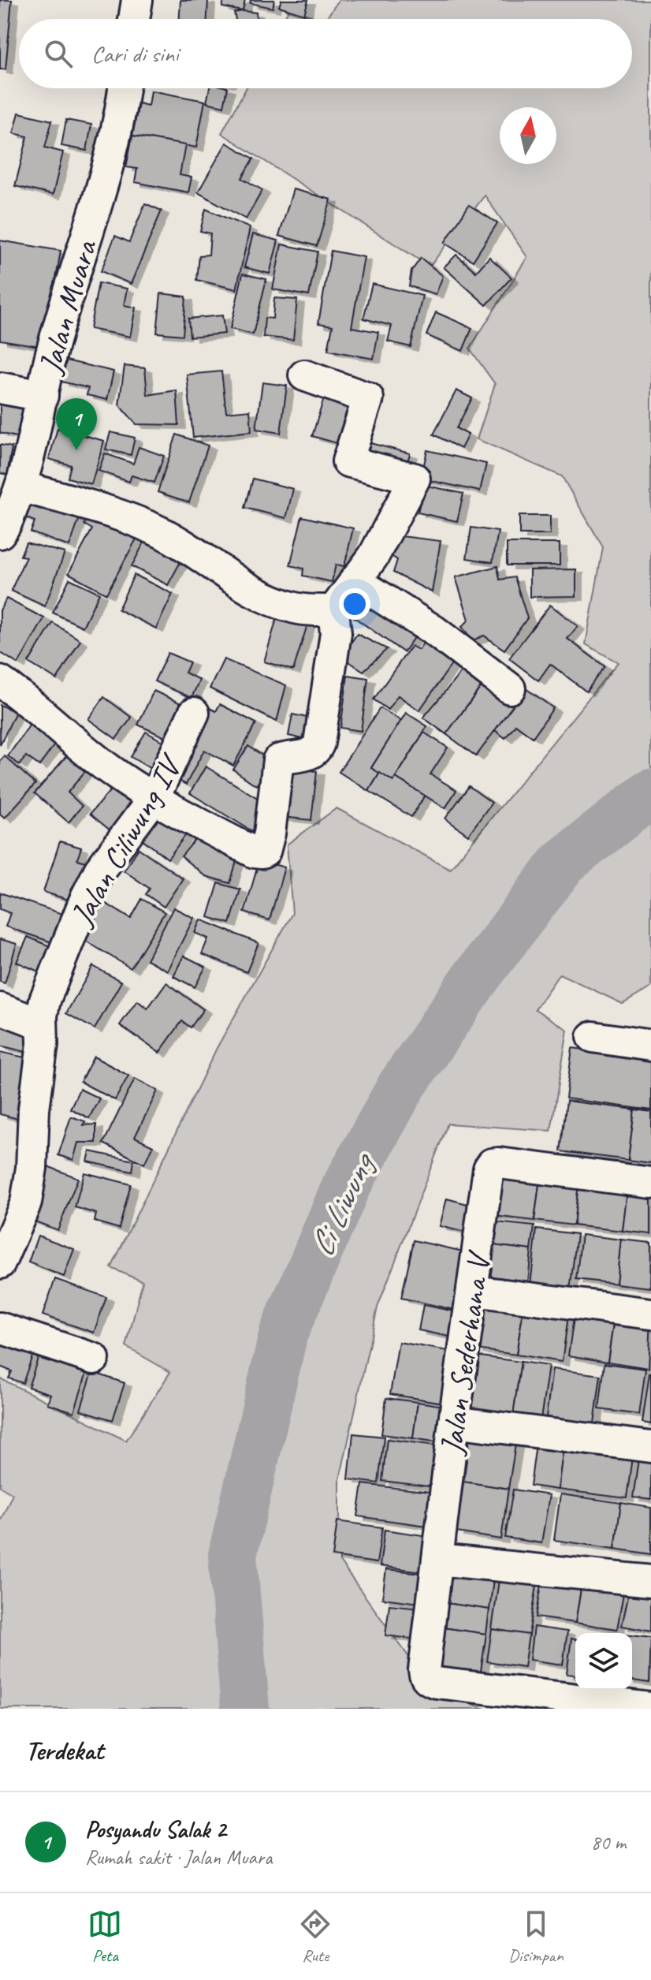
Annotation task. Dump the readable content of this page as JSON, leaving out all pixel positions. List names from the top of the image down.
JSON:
{
  "streets": {
    "street": ["Jalan Muara", "Jalan Ciliwung IV", "Jalan Sederhana V"]
  },
  "water": ["Ci Liwung"],
  "north": "top",
  "page": {
    "search": "Cari di sini",
    "pins": "1",
    "heading": "Terdekat",
    "list": [
      {
        "mark": "1",
        "name": "Posyandu Salak 2",
        "note": "Rumah sakit · Jalan Muara",
        "value": "80 m"
      }
    ],
    "nav": ["Peta", "Rute", "Disimpan"]
  }
}
